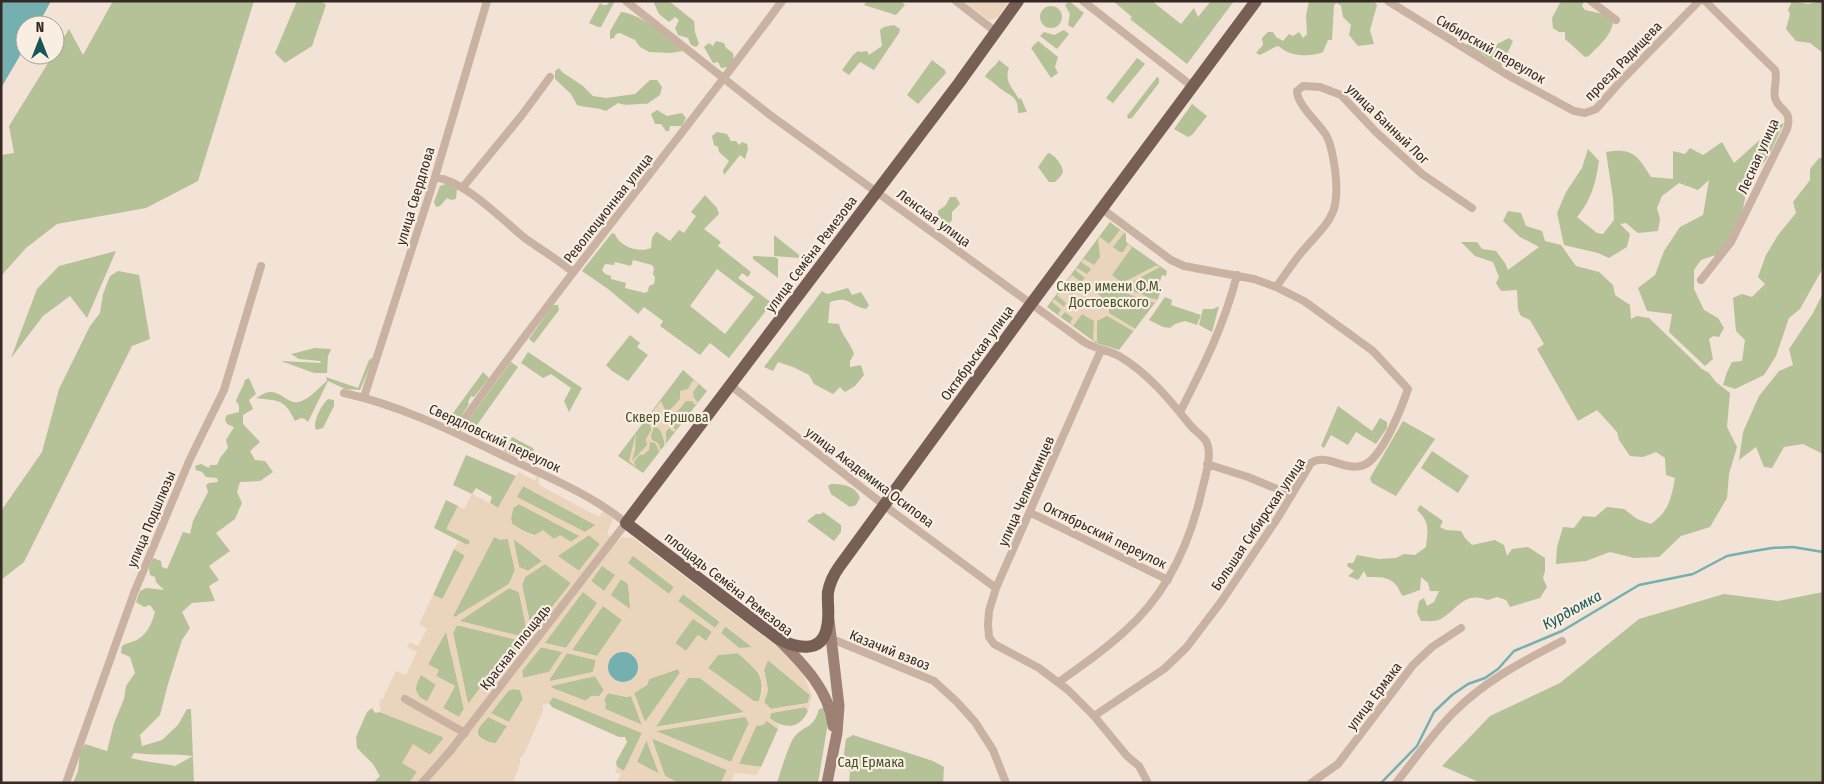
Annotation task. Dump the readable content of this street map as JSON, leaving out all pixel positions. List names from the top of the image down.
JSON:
{
  "streets": {
    "main road": ["улица Семёна Ремезова", "Октябрьская улица", "площадь Семёна Ремезова"],
    "street": [
      "Сибирский переулок",
      "проезд Радищева",
      "улица Банный Лог",
      "Лесная улица",
      "улица Свердлова",
      "Революционная улица",
      "Ленская улица",
      "Свердловский переулок",
      "улица Академика Осипова",
      "улица Челюскинцев",
      "улица Подшлюзы",
      "Большая Сибирская улица",
      "Октябрьский переулок",
      "Красная площадь",
      "Казачий взвоз",
      "улица Ермака"
    ]
  },
  "crossings": [
    ["Сибирский переулок", "проезд Радищева"],
    ["улица Банный Лог", "Большая Сибирская улица"],
    ["улица Свердлова", "Свердловский переулок"],
    ["Революционная улица", "Ленская улица"],
    ["Революционная улица", "Свердловский переулок"],
    ["Ленская улица", "улица Семёна Ремезова"],
    ["Ленская улица", "Октябрьская улица"],
    ["Ленская улица", "улица Челюскинцев"],
    ["Ленская улица", "Октябрьский переулок"],
    ["улица Семёна Ремезова", "Свердловский переулок"],
    ["улица Семёна Ремезова", "улица Академика Осипова"],
    ["улица Семёна Ремезова", "площадь Семёна Ремезова"],
    ["улица Семёна Ремезова", "Красная площадь"],
    ["Октябрьская улица", "улица Академика Осипова"],
    ["Октябрьская улица", "Большая Сибирская улица"],
    ["Октябрьская улица", "площадь Семёна Ремезова"],
    ["Октябрьская улица", "Казачий взвоз"],
    ["Свердловский переулок", "площадь Семёна Ремезова"],
    ["Свердловский переулок", "Красная площадь"],
    ["улица Академика Осипова", "улица Челюскинцев"],
    ["улица Челюскинцев", "Октябрьский переулок"],
    ["площадь Семёна Ремезова", "Красная площадь"]
  ],
  "water": ["Курдюмка"],
  "parks": ["Сквер имени Ф.М. Достоевского", "Сквер Ершова", "Сад Ермака"],
  "north": "top"
}
